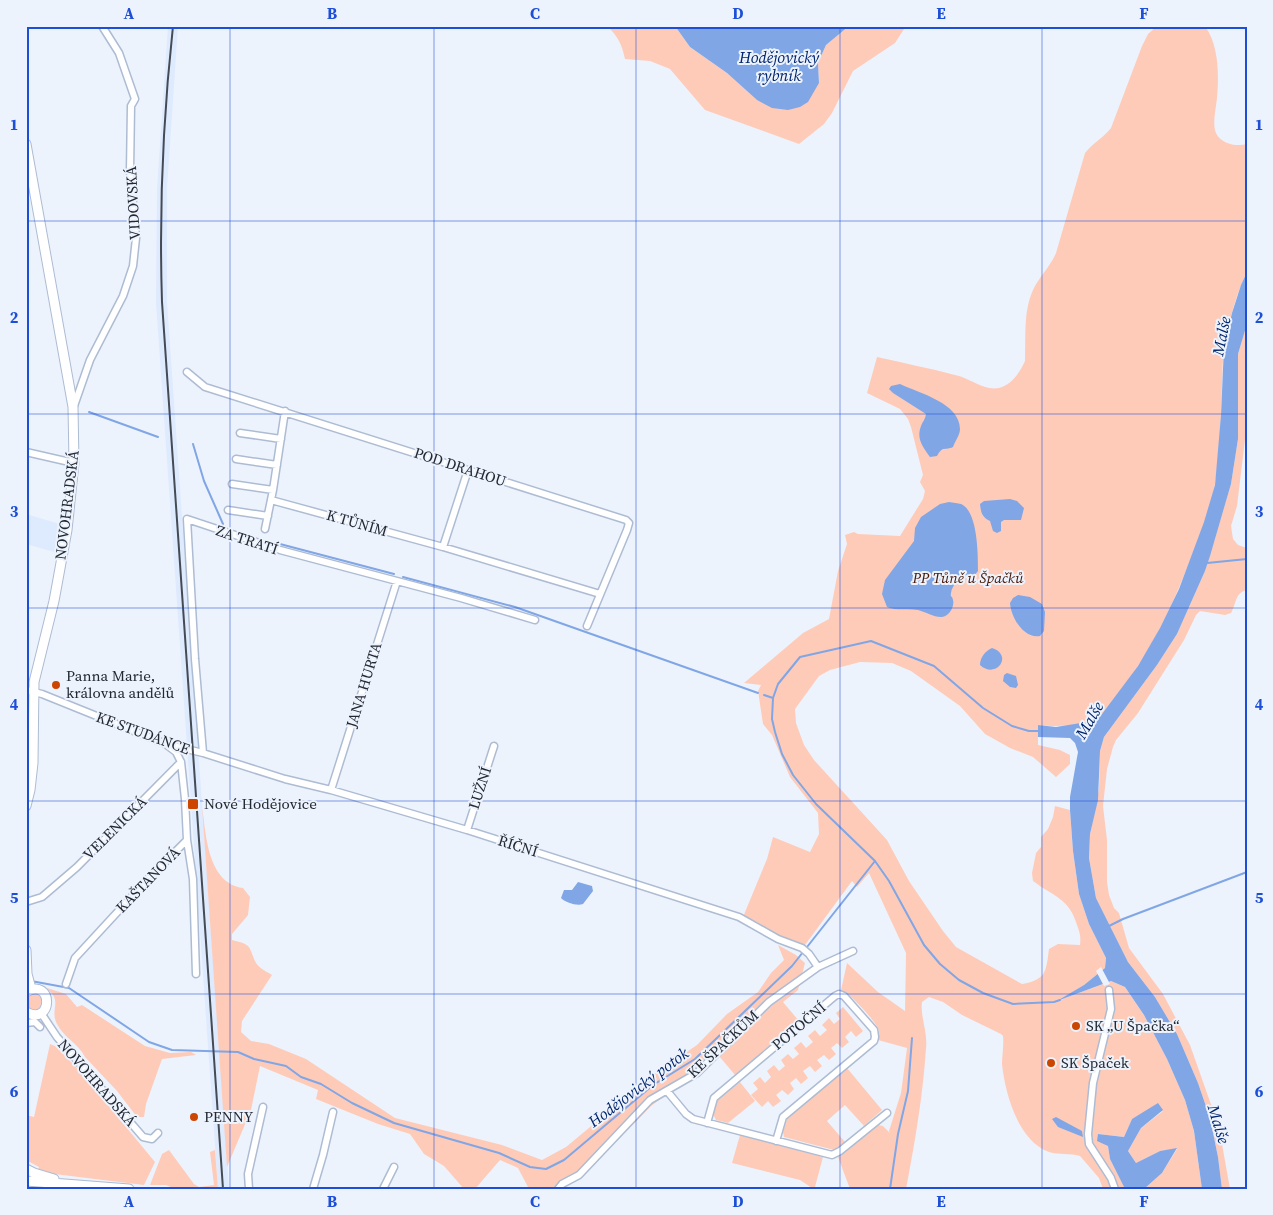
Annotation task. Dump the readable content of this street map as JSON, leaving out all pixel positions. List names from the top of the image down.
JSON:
{
  "streets": {
    "main road": ["NOVOHRADSKÁ"],
    "street": [
      "VIDOVSKÁ",
      "POD DRAHOU",
      "K TŮNÍM",
      "ZA TRATÍ",
      "JANA HURTA",
      "KE STUDÁNCE",
      "LUŽNÍ",
      "VELENICKÁ",
      "ŘÍČNÍ",
      "KAŠTANOVÁ",
      "POTOČNÍ",
      "KE ŠPAČKŮM"
    ]
  },
  "crossings": [
    ["VIDOVSKÁ", "NOVOHRADSKÁ"],
    ["POD DRAHOU", "K TŮNÍM"],
    ["NOVOHRADSKÁ", "KE STUDÁNCE"],
    ["ZA TRATÍ", "JANA HURTA"],
    ["ZA TRATÍ", "KE STUDÁNCE"],
    ["ZA TRATÍ", "ŘÍČNÍ"],
    ["JANA HURTA", "ŘÍČNÍ"],
    ["KE STUDÁNCE", "ŘÍČNÍ"],
    ["LUŽNÍ", "ŘÍČNÍ"],
    ["VELENICKÁ", "KAŠTANOVÁ"],
    ["ŘÍČNÍ", "KE ŠPAČKŮM"]
  ],
  "water": ["Hodějovický rybník", "Malše", "Hodějovický potok"],
  "parks": ["PP Tůně u Špačků"],
  "places": {
    "other": [
      "Panna Marie, královna andělů",
      "SK „U Špačka“",
      "SK Špaček",
      "PENNY"
    ],
    "transit": ["Nové Hodějovice"]
  },
  "grid": {
    "columns": [
      "A",
      "B",
      "C",
      "D",
      "E",
      "F"
    ],
    "rows": [
      "1",
      "2",
      "3",
      "4",
      "5",
      "6"
    ]
  }
}
